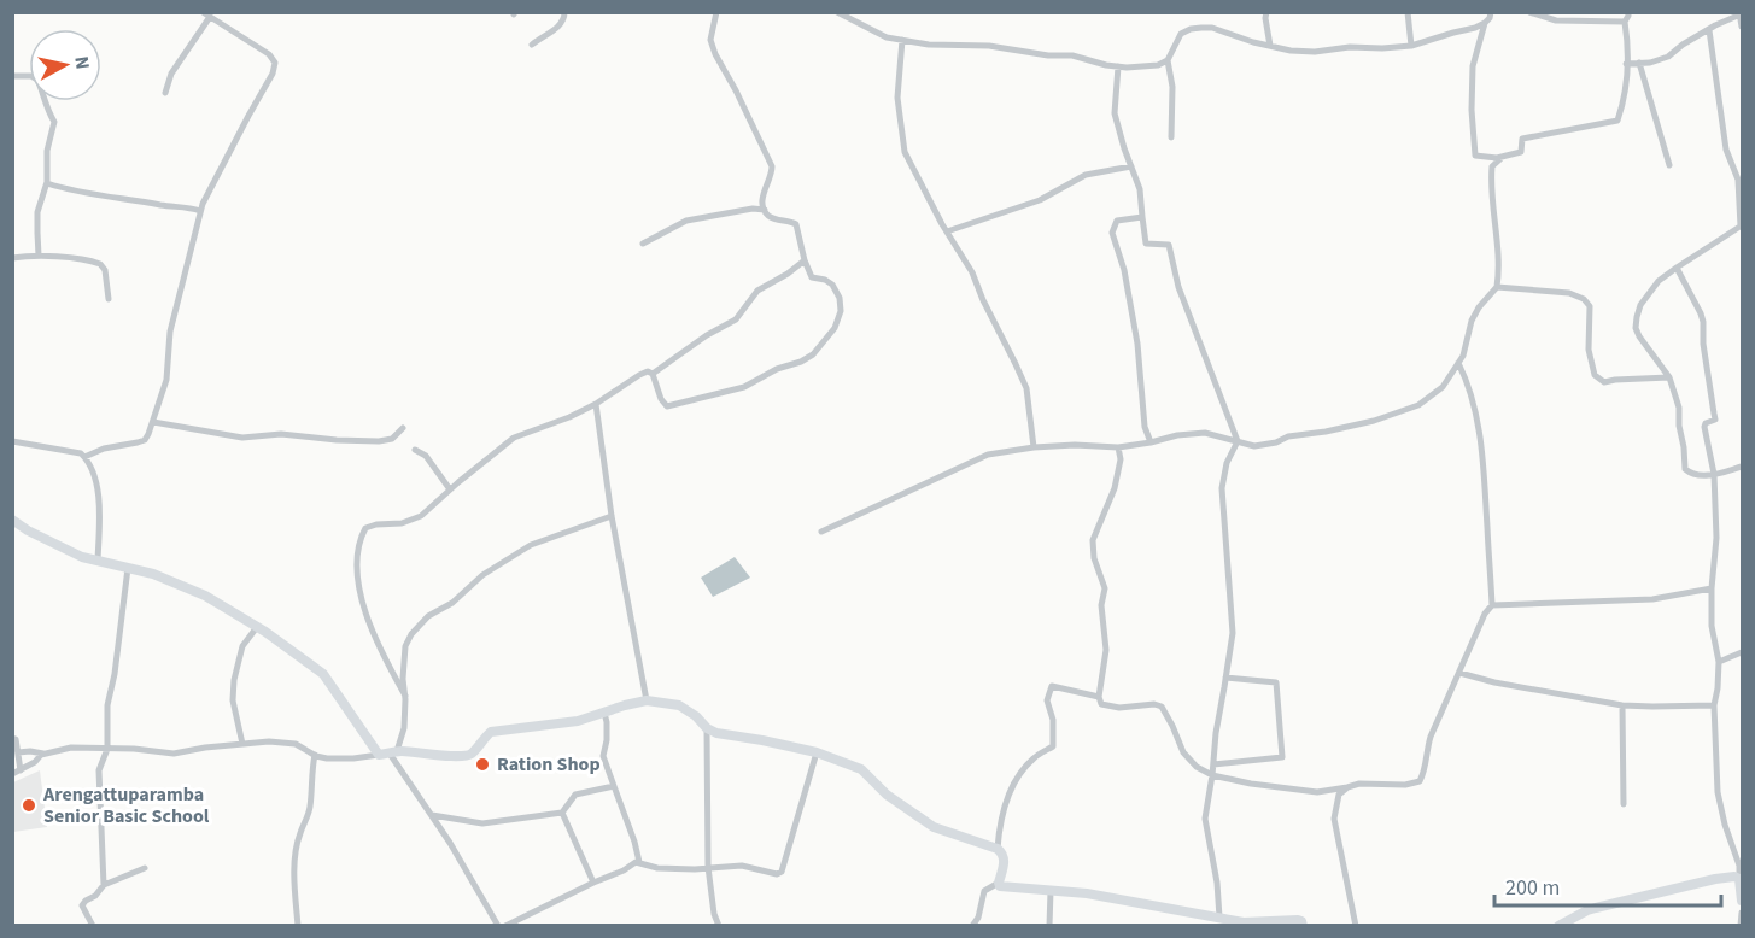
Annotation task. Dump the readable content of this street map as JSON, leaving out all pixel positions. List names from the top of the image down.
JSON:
{
  "places": ["Ration Shop", "Arengattuparamba Senior Basic School"],
  "scale_bar": "200 m",
  "north": "right"
}
